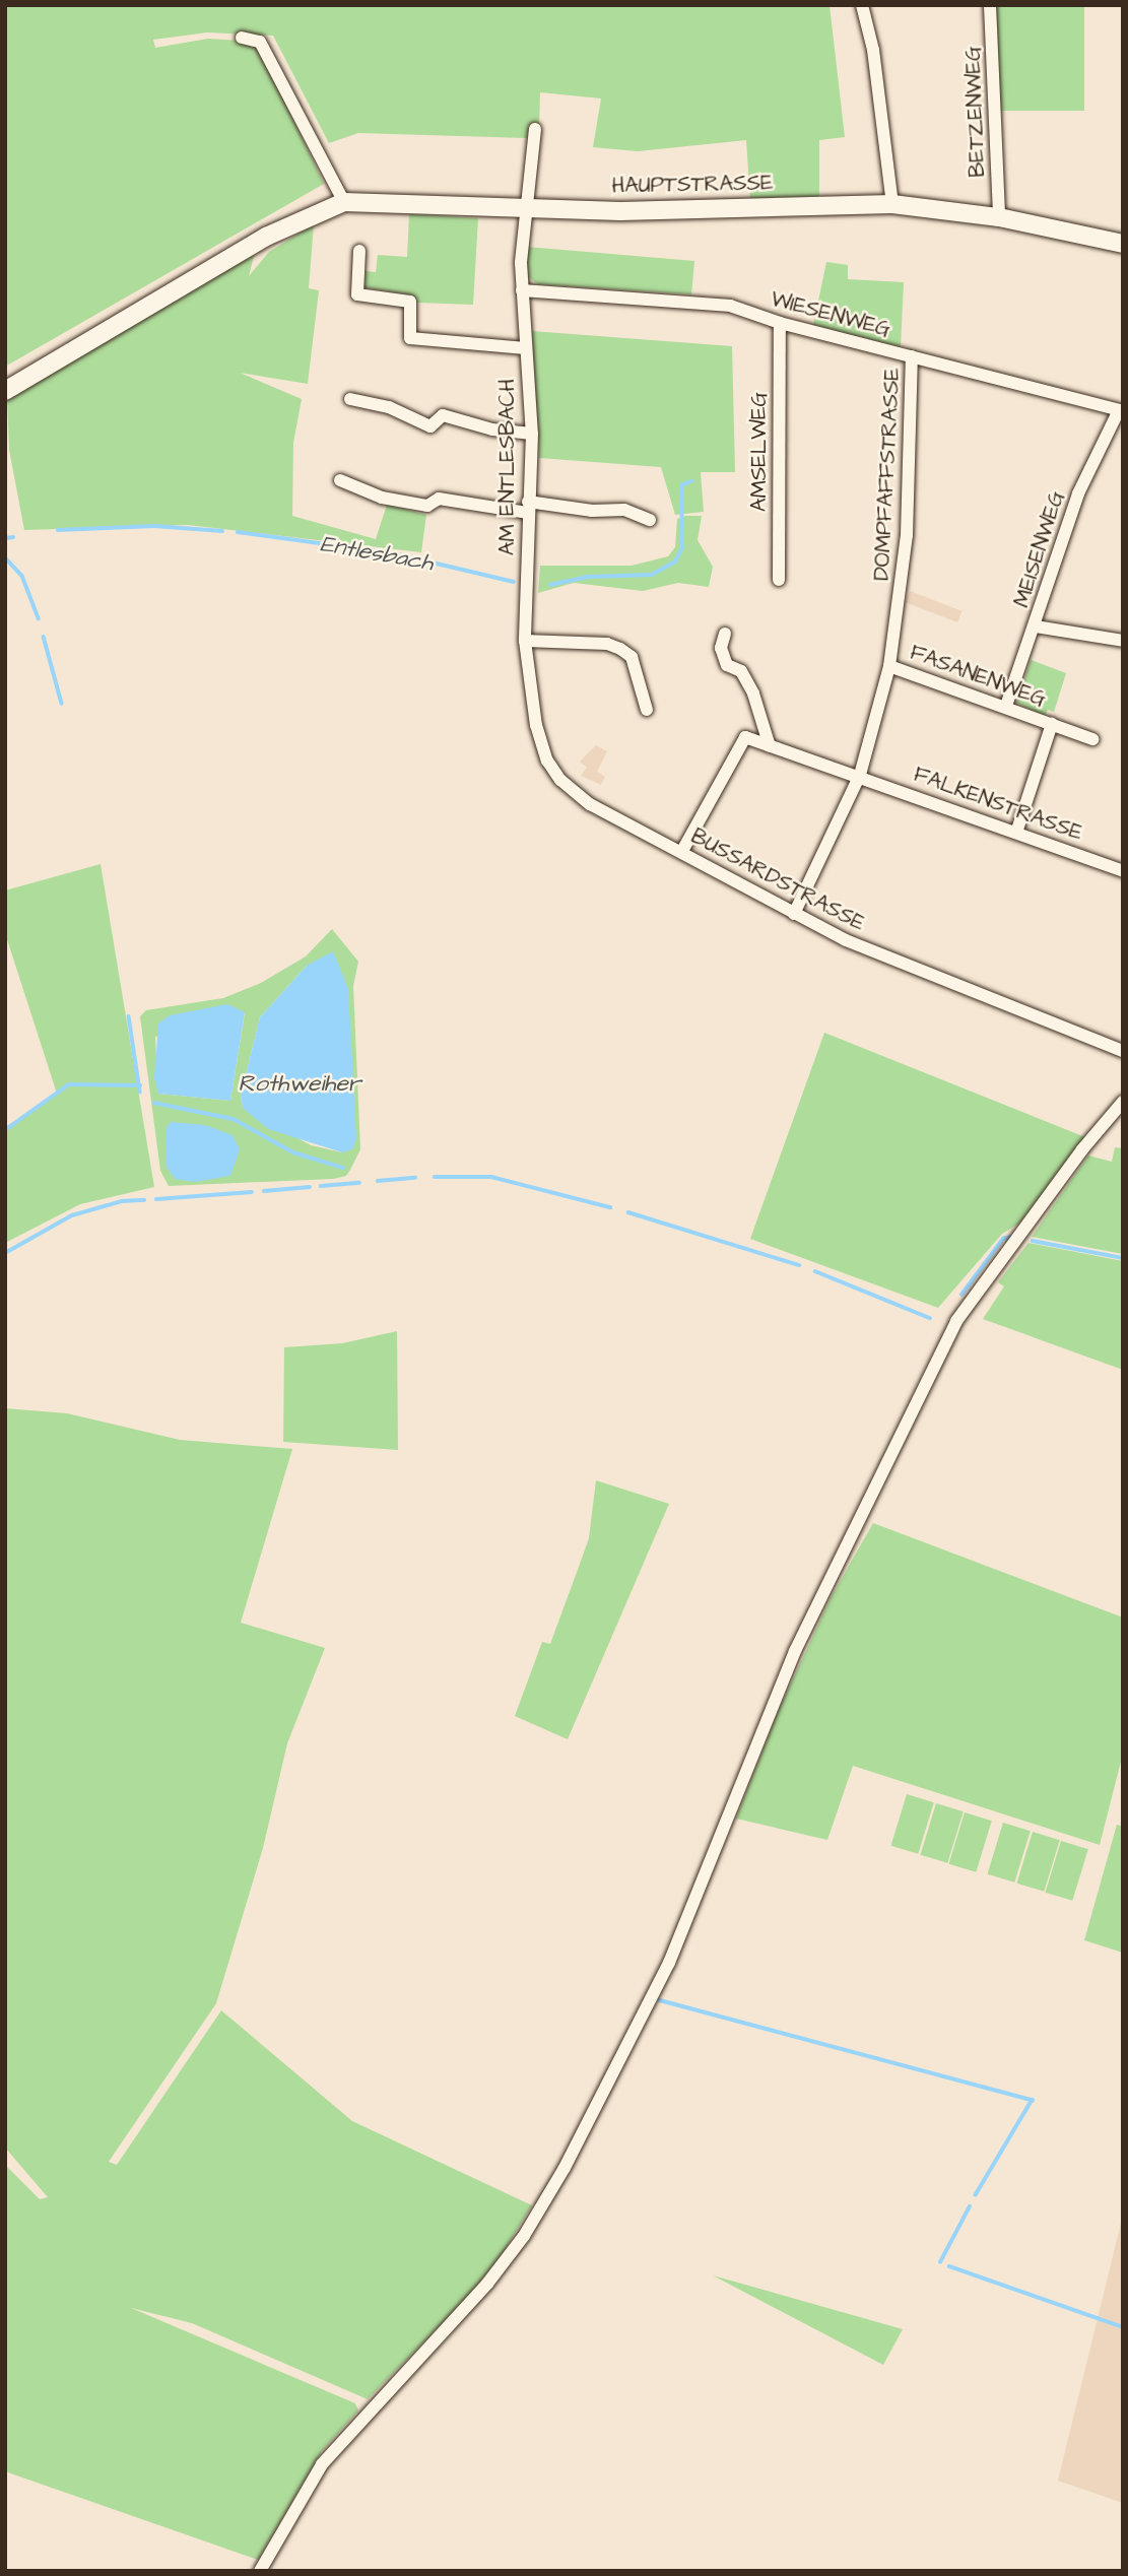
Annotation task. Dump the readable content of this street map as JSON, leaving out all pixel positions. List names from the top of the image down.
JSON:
{
  "streets": {
    "street": [
      "BETZENWEG",
      "HAUPTSTRASSE",
      "WIESENWEG",
      "AMSELWEG",
      "AM ENTLESBACH",
      "DOMPFAFFSTRASSE",
      "MEISENWEG",
      "FASANENWEG",
      "FALKENSTRASSE",
      "BUSSARDSTRASSE"
    ]
  },
  "crossings": [
    ["BETZENWEG", "HAUPTSTRASSE"],
    ["HAUPTSTRASSE", "AM ENTLESBACH"],
    ["WIESENWEG", "AMSELWEG"],
    ["WIESENWEG", "AM ENTLESBACH"],
    ["WIESENWEG", "DOMPFAFFSTRASSE"],
    ["WIESENWEG", "MEISENWEG"],
    ["AM ENTLESBACH", "BUSSARDSTRASSE"],
    ["DOMPFAFFSTRASSE", "FASANENWEG"],
    ["DOMPFAFFSTRASSE", "FALKENSTRASSE"],
    ["DOMPFAFFSTRASSE", "BUSSARDSTRASSE"],
    ["MEISENWEG", "FASANENWEG"],
    ["FASANENWEG", "FALKENSTRASSE"],
    ["FALKENSTRASSE", "BUSSARDSTRASSE"]
  ],
  "water": ["Entlesbach", "Rothweiher"]
}
